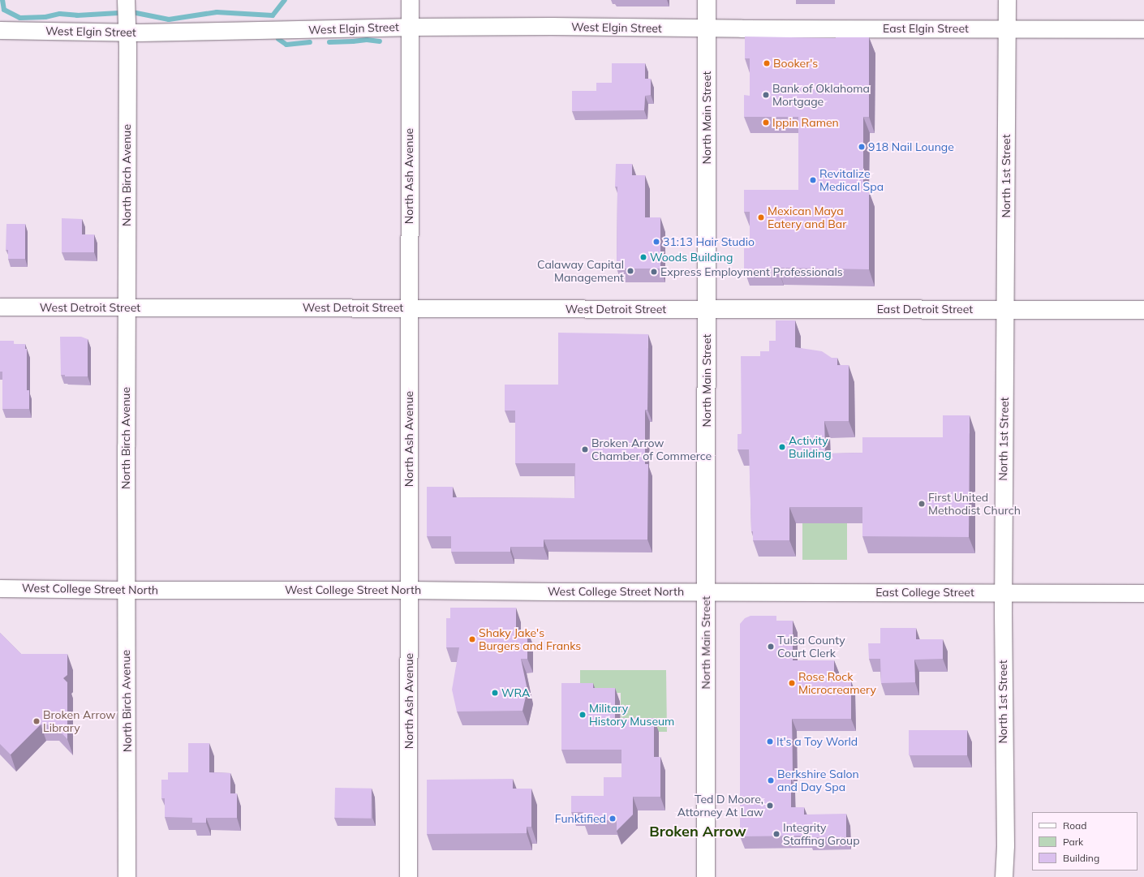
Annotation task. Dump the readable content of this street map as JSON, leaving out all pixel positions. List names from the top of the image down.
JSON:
{
  "streets": {
    "main road": ["North Main Street", "East Detroit Street"],
    "street": [
      "West Elgin Street",
      "East Elgin Street",
      "North Birch Avenue",
      "North Ash Avenue",
      "North 1st Street",
      "West Detroit Street",
      "West College Street North",
      "East College Street"
    ]
  },
  "crossings": [
    ["West Elgin Street", "East Elgin Street"],
    ["West Elgin Street", "North Main Street"],
    ["West Elgin Street", "North Birch Avenue"],
    ["West Elgin Street", "North Ash Avenue"],
    ["East Elgin Street", "North Main Street"],
    ["East Elgin Street", "North 1st Street"],
    ["North Main Street", "West Detroit Street"],
    ["North Main Street", "East Detroit Street"],
    ["North Main Street", "West College Street North"],
    ["North Main Street", "East College Street"],
    ["North Birch Avenue", "West Detroit Street"],
    ["North Birch Avenue", "West College Street North"],
    ["North Ash Avenue", "West Detroit Street"],
    ["North Ash Avenue", "West College Street North"],
    ["North 1st Street", "East Detroit Street"],
    ["North 1st Street", "East College Street"],
    ["West Detroit Street", "East Detroit Street"],
    ["West College Street North", "East College Street"]
  ],
  "districts": ["Broken Arrow"],
  "places": [
    "Booker's",
    "Bank of Oklahoma Mortgage",
    "Ippin Ramen",
    "918 Nail Lounge",
    "Revitalize Medical Spa",
    "Mexican Maya Eatery and Bar",
    "31:13 Hair Studio",
    "Woods Building",
    "Calaway Capital Management",
    "Express Employment Professionals",
    "Activity Building",
    "Broken Arrow Chamber of Commerce",
    "First United Methodist Church",
    "Shaky Jake's Burgers and Franks",
    "Tulsa County Court Clerk",
    "Rose Rock Microcreamery",
    "WRA",
    "Military History Museum",
    "Broken Arrow Library",
    "It's a Toy World",
    "Berkshire Salon and Day Spa",
    "Ted D Moore, Attorney At Law",
    "Funktified",
    "Integrity Staffing Group"
  ],
  "legend": ["Road", "Park", "Building"]
}
